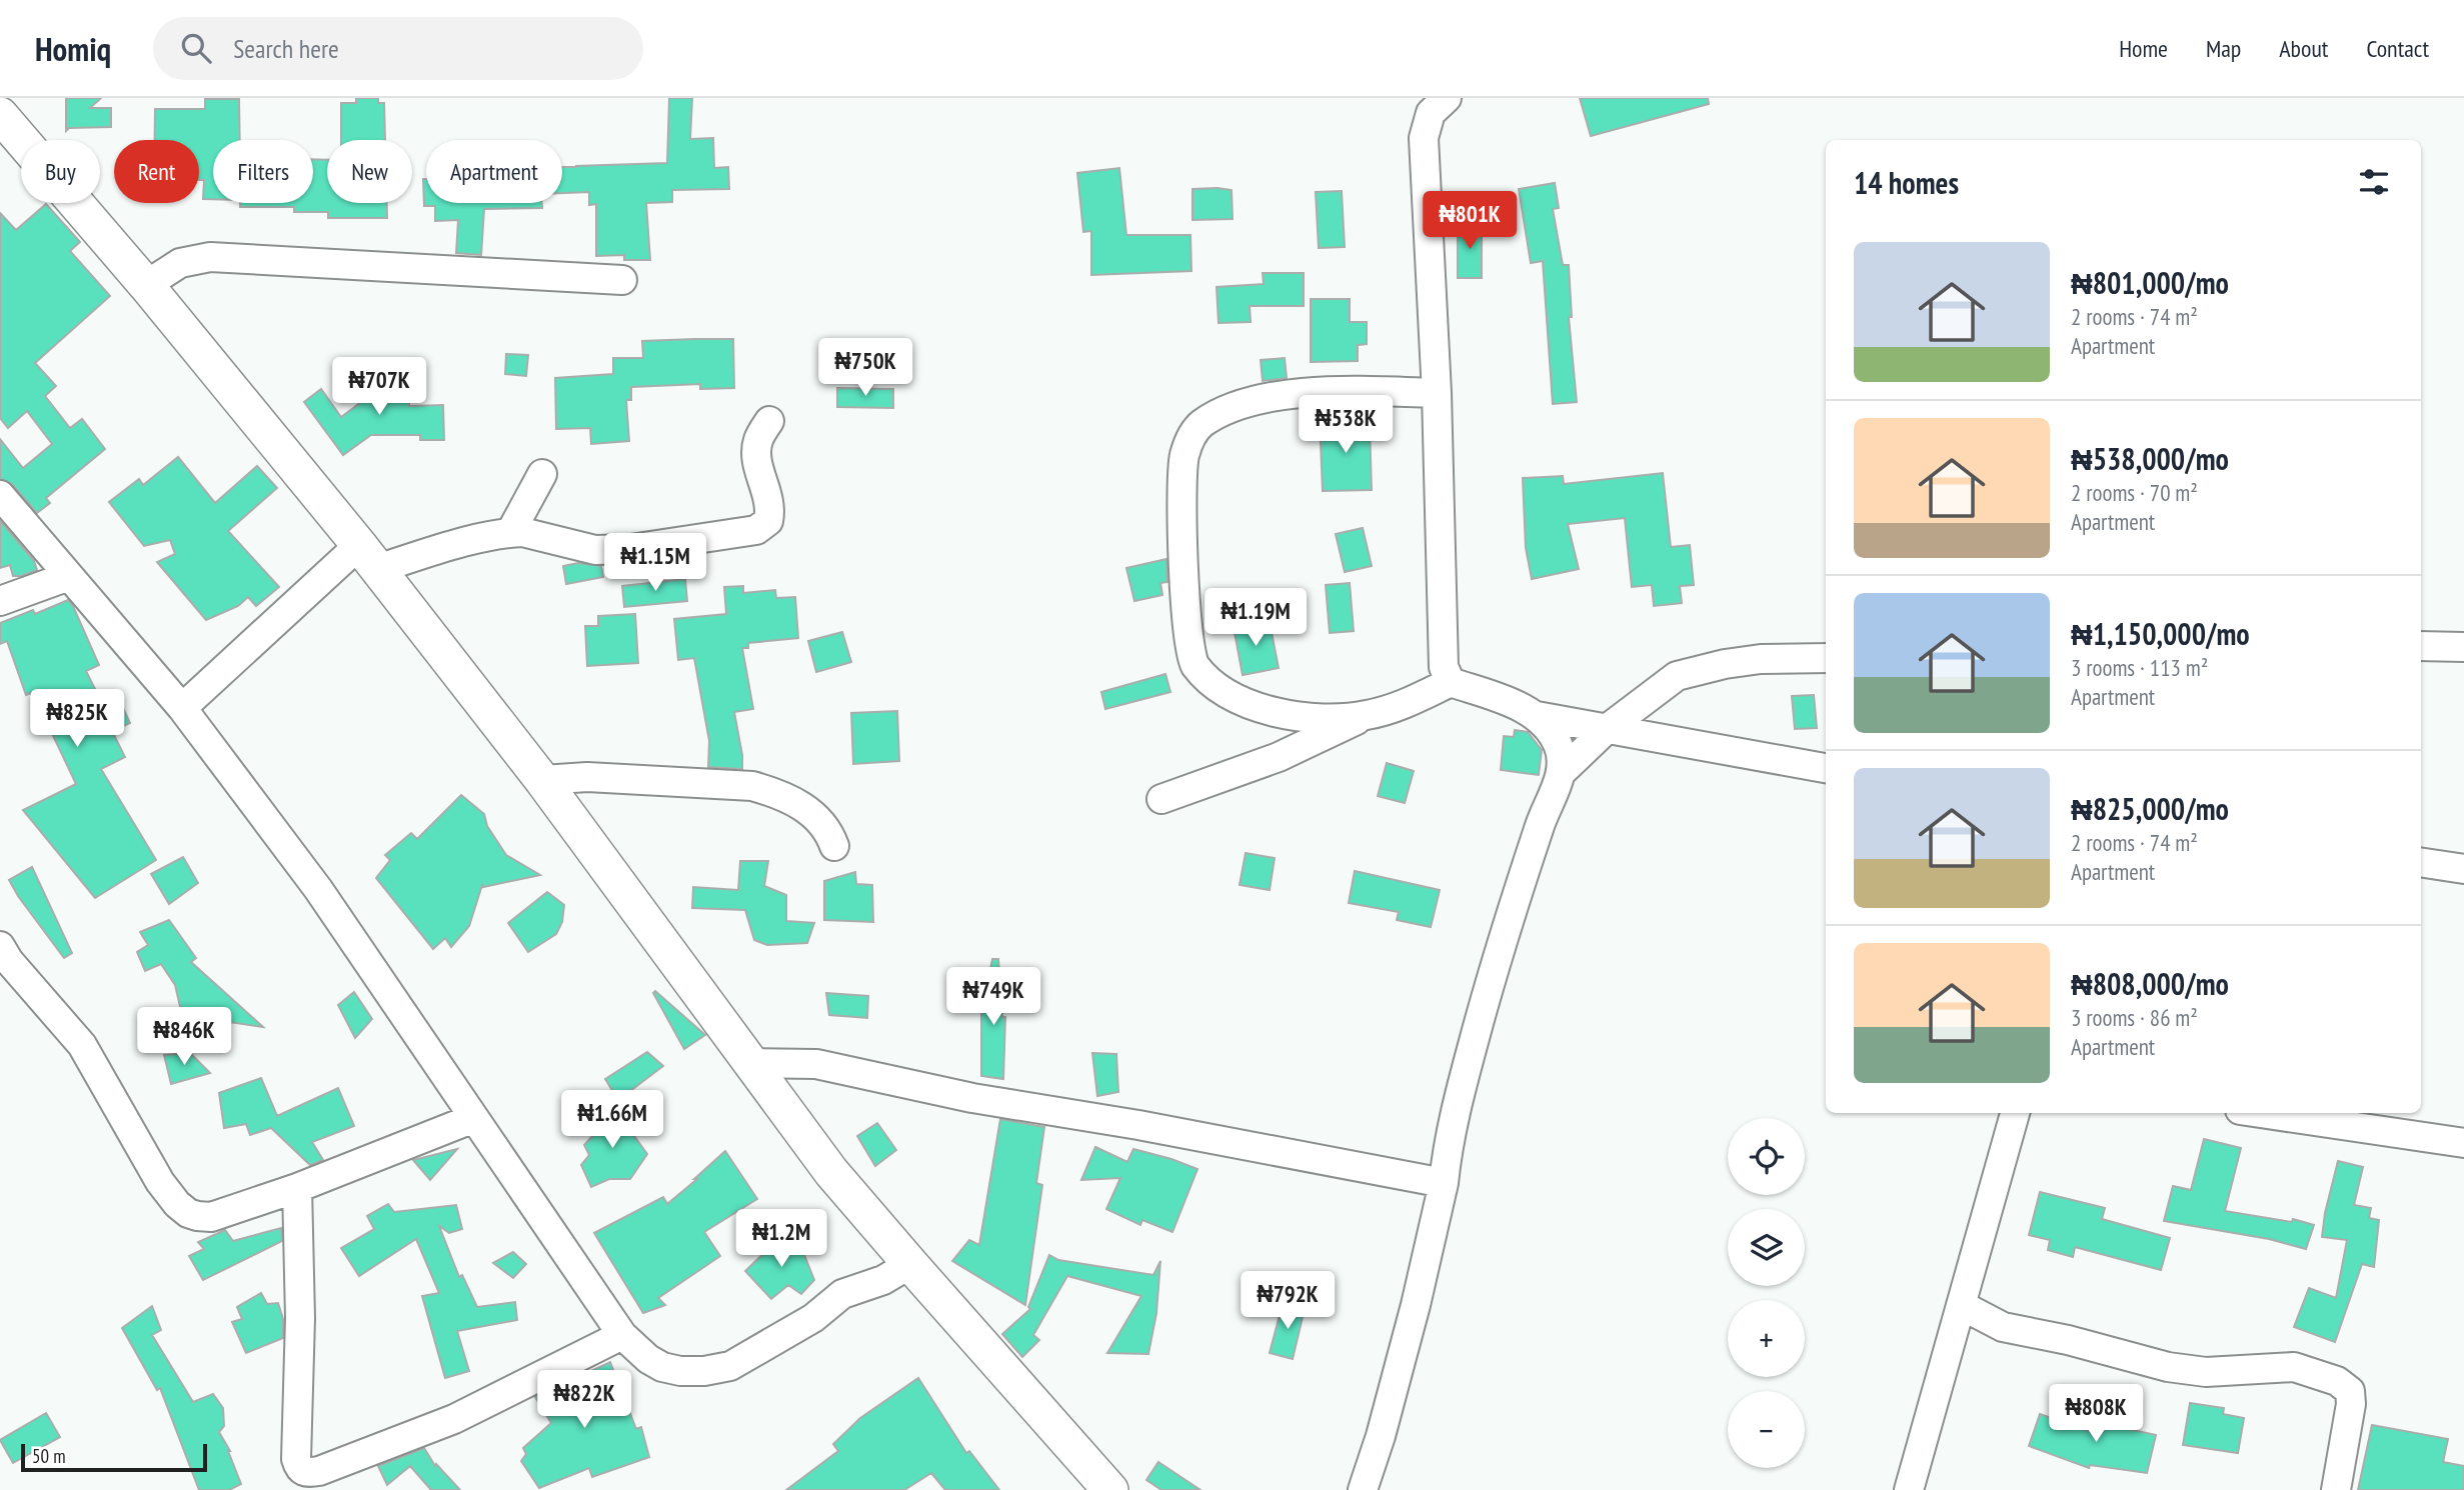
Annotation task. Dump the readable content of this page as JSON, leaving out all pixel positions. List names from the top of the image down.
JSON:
{
  "scale_bar": "50 m",
  "page": {
    "header": "Homiq",
    "search": "Search here",
    "nav": [
      "Home",
      "Map",
      "About",
      "Contact"
    ],
    "chip": [
      "Buy",
      "Rent",
      "Filters",
      "New",
      "Apartment"
    ],
    "heading": "14 homes",
    "price": [
      "₦801K",
      "₦750K",
      "₦707K",
      "₦538K",
      "₦1.15M",
      "₦1.19M",
      "₦825K",
      "₦749K",
      "₦846K",
      "₦1.66M",
      "₦1.2M",
      "₦792K",
      "₦822K",
      "₦808K"
    ],
    "list": [
      {
        "name": "₦801,000/mo",
        "note": "2 rooms · 74 m² · Apartment"
      },
      {
        "name": "₦538,000/mo",
        "note": "2 rooms · 70 m² · Apartment"
      },
      {
        "name": "₦1,150,000/mo",
        "note": "3 rooms · 113 m² · Apartment"
      },
      {
        "name": "₦825,000/mo",
        "note": "2 rooms · 74 m² · Apartment"
      },
      {
        "name": "₦808,000/mo",
        "note": "3 rooms · 86 m² · Apartment"
      }
    ],
    "map_buttons": ["+", "−"],
    "scale": "50 m"
  }
}
